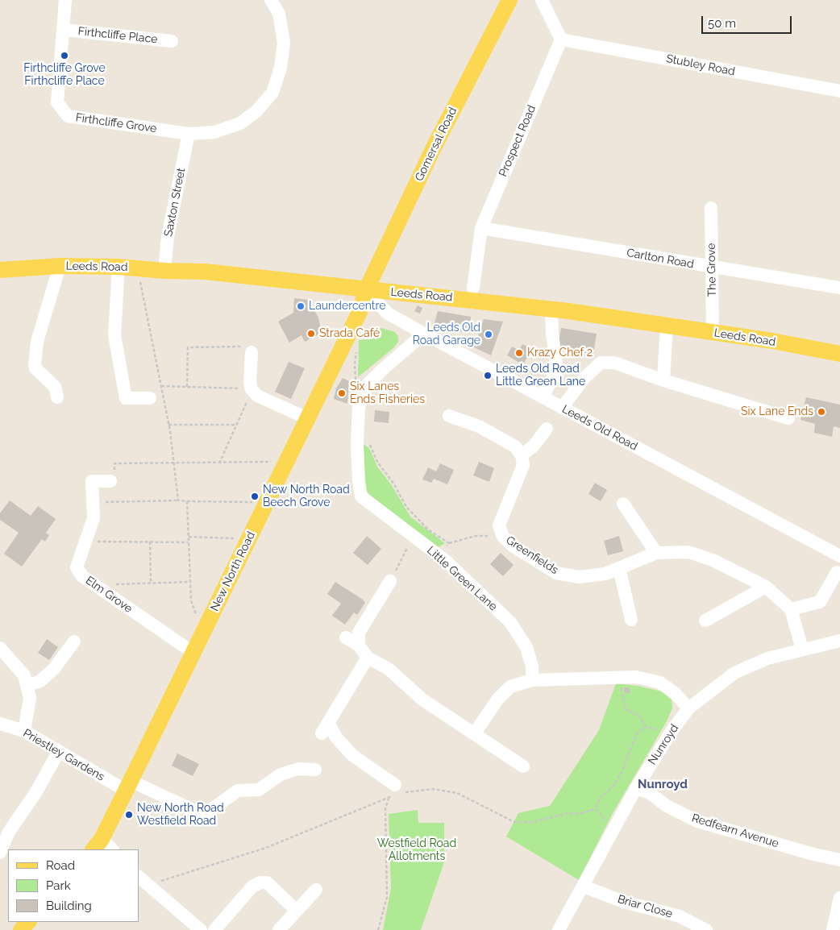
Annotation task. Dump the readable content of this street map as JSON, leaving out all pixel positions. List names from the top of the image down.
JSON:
{
  "streets": {
    "main road": ["Gomersal Road", "Leeds Road", "New North Road"],
    "street": [
      "Firthcliffe Place",
      "Stubley Road",
      "Firthcliffe Grove",
      "Prospect Road",
      "Saxton Street",
      "Carlton Road",
      "The Grove",
      "Leeds Old Road",
      "Greenfields",
      "Little Green Lane",
      "Elm Grove",
      "Nunroyd",
      "Priestley Gardens",
      "Redfearn Avenue",
      "Briar Close"
    ]
  },
  "crossings": [
    ["Firthcliffe Place", "Firthcliffe Grove"],
    ["Stubley Road", "Prospect Road"],
    ["Firthcliffe Grove", "Saxton Street"],
    ["Prospect Road", "Carlton Road"],
    ["Gomersal Road", "Leeds Road"],
    ["Gomersal Road", "Leeds Old Road"],
    ["Gomersal Road", "New North Road"],
    ["Saxton Street", "Leeds Road"],
    ["Carlton Road", "The Grove"],
    ["Leeds Road", "The Grove"],
    ["Leeds Road", "Leeds Old Road"],
    ["Leeds Road", "New North Road"],
    ["Leeds Old Road", "New North Road"],
    ["Leeds Old Road", "Little Green Lane"],
    ["New North Road", "Elm Grove"],
    ["New North Road", "Priestley Gardens"],
    ["Nunroyd", "Redfearn Avenue"],
    ["Nunroyd", "Briar Close"]
  ],
  "districts": ["Nunroyd"],
  "parks": ["Westfield Road Allotments"],
  "places": [
    "Firthcliffe Grove Firthcliffe Place",
    "Laundercentre",
    "Strada Café",
    "Leeds Old Road Garage",
    "Krazy Chef 2",
    "Leeds Old Road Little Green Lane",
    "Six Lanes Ends Fisheries",
    "Six Lane Ends",
    "New North Road Beech Grove",
    "New North Road Westfield Road"
  ],
  "legend": ["Road", "Park", "Building"],
  "scale_bar": "50 m"
}
